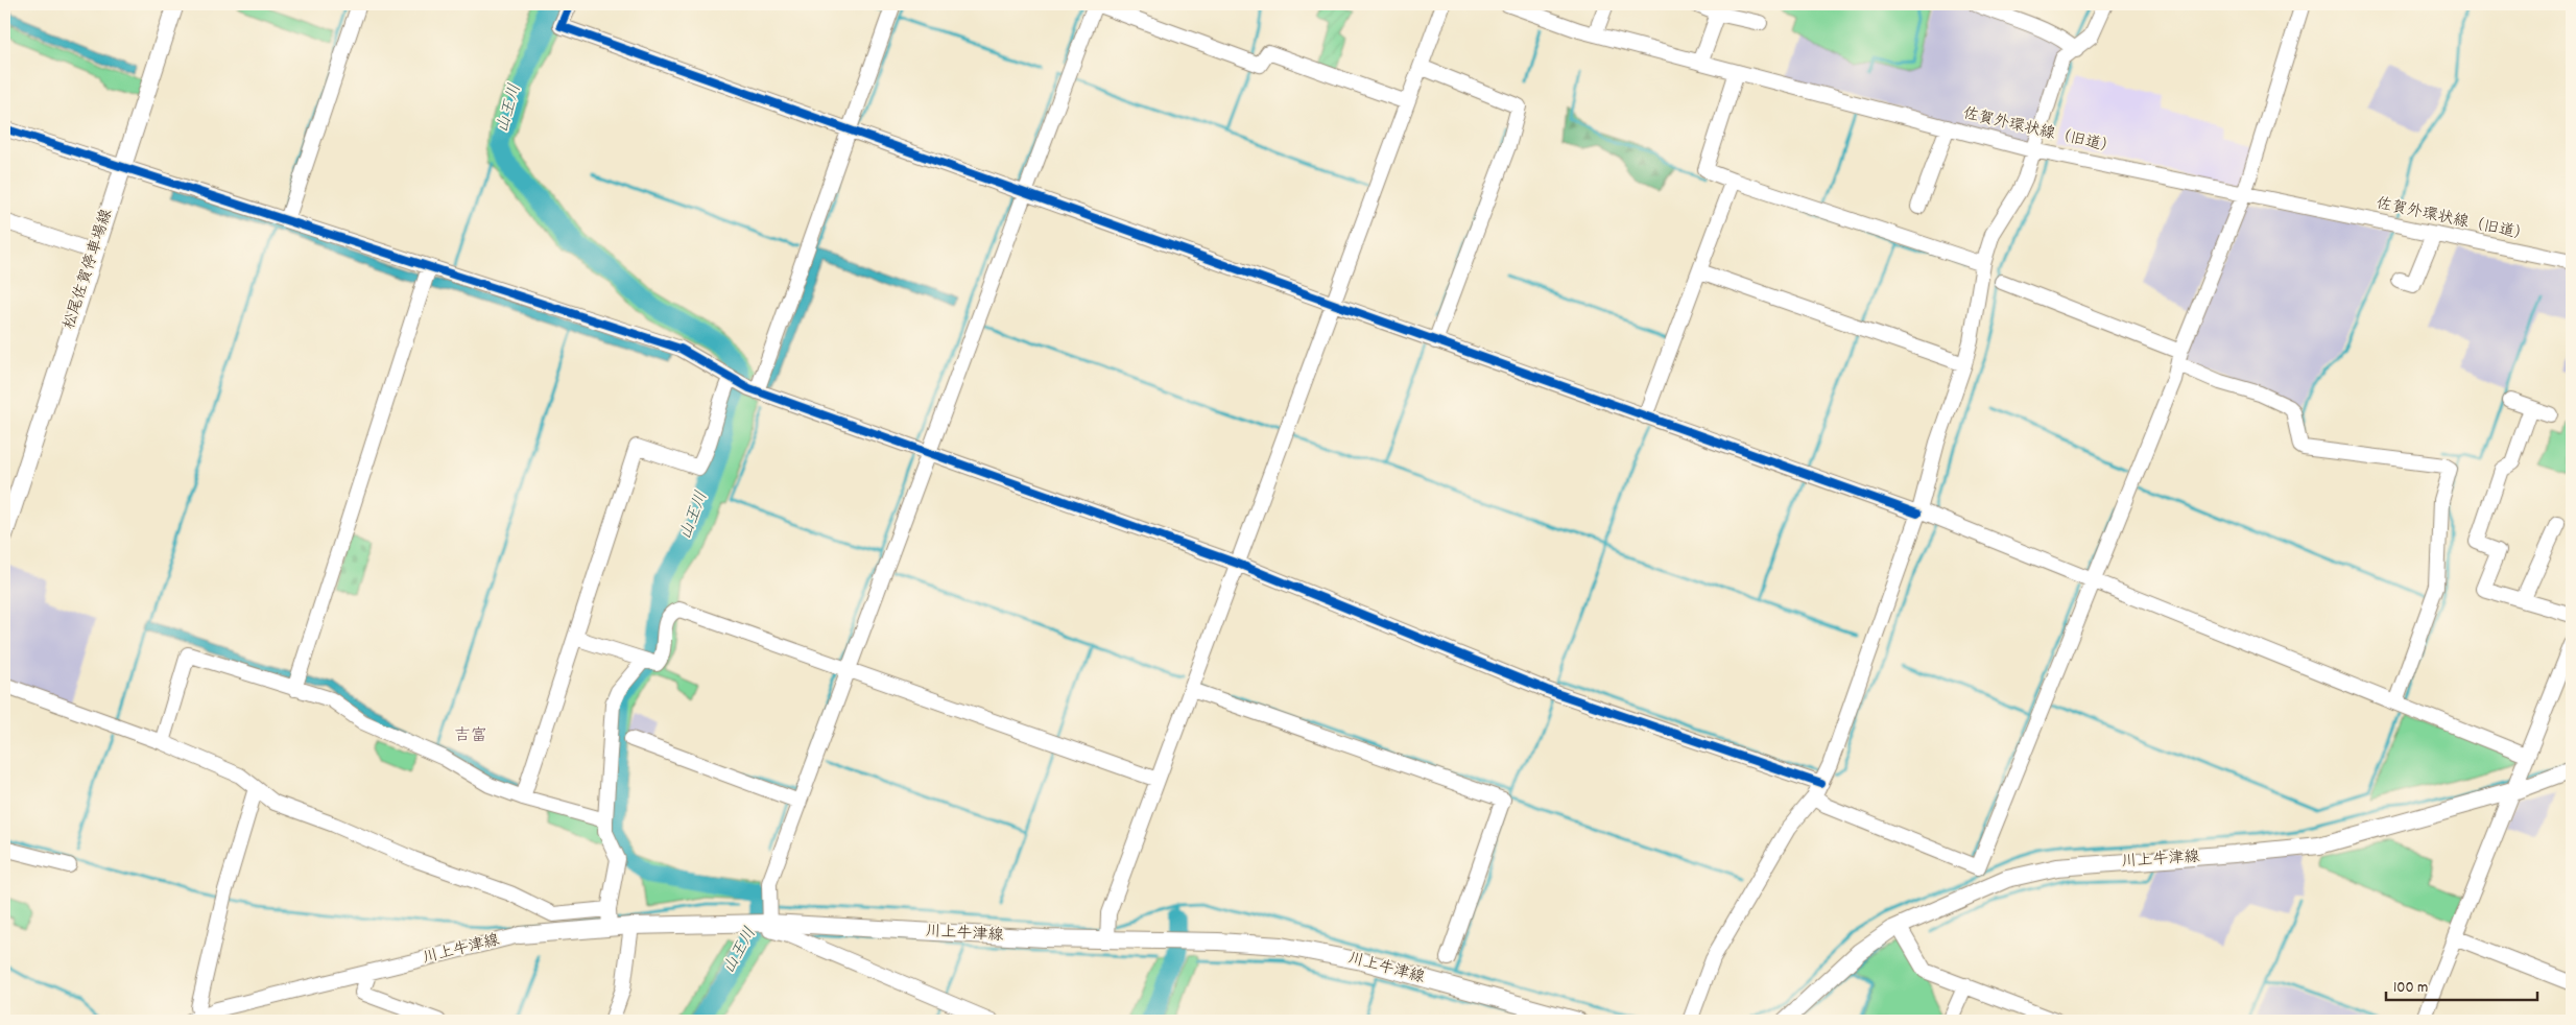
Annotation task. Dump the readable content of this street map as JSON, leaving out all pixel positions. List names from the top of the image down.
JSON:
{
  "streets": {
    "main road": ["松尾佐賀停車場線", "川上牛津線"],
    "street": ["佐賀外環状線（旧道）"]
  },
  "districts": ["吉富"],
  "water": ["山王川"],
  "scale_bar": "100 m"
}
